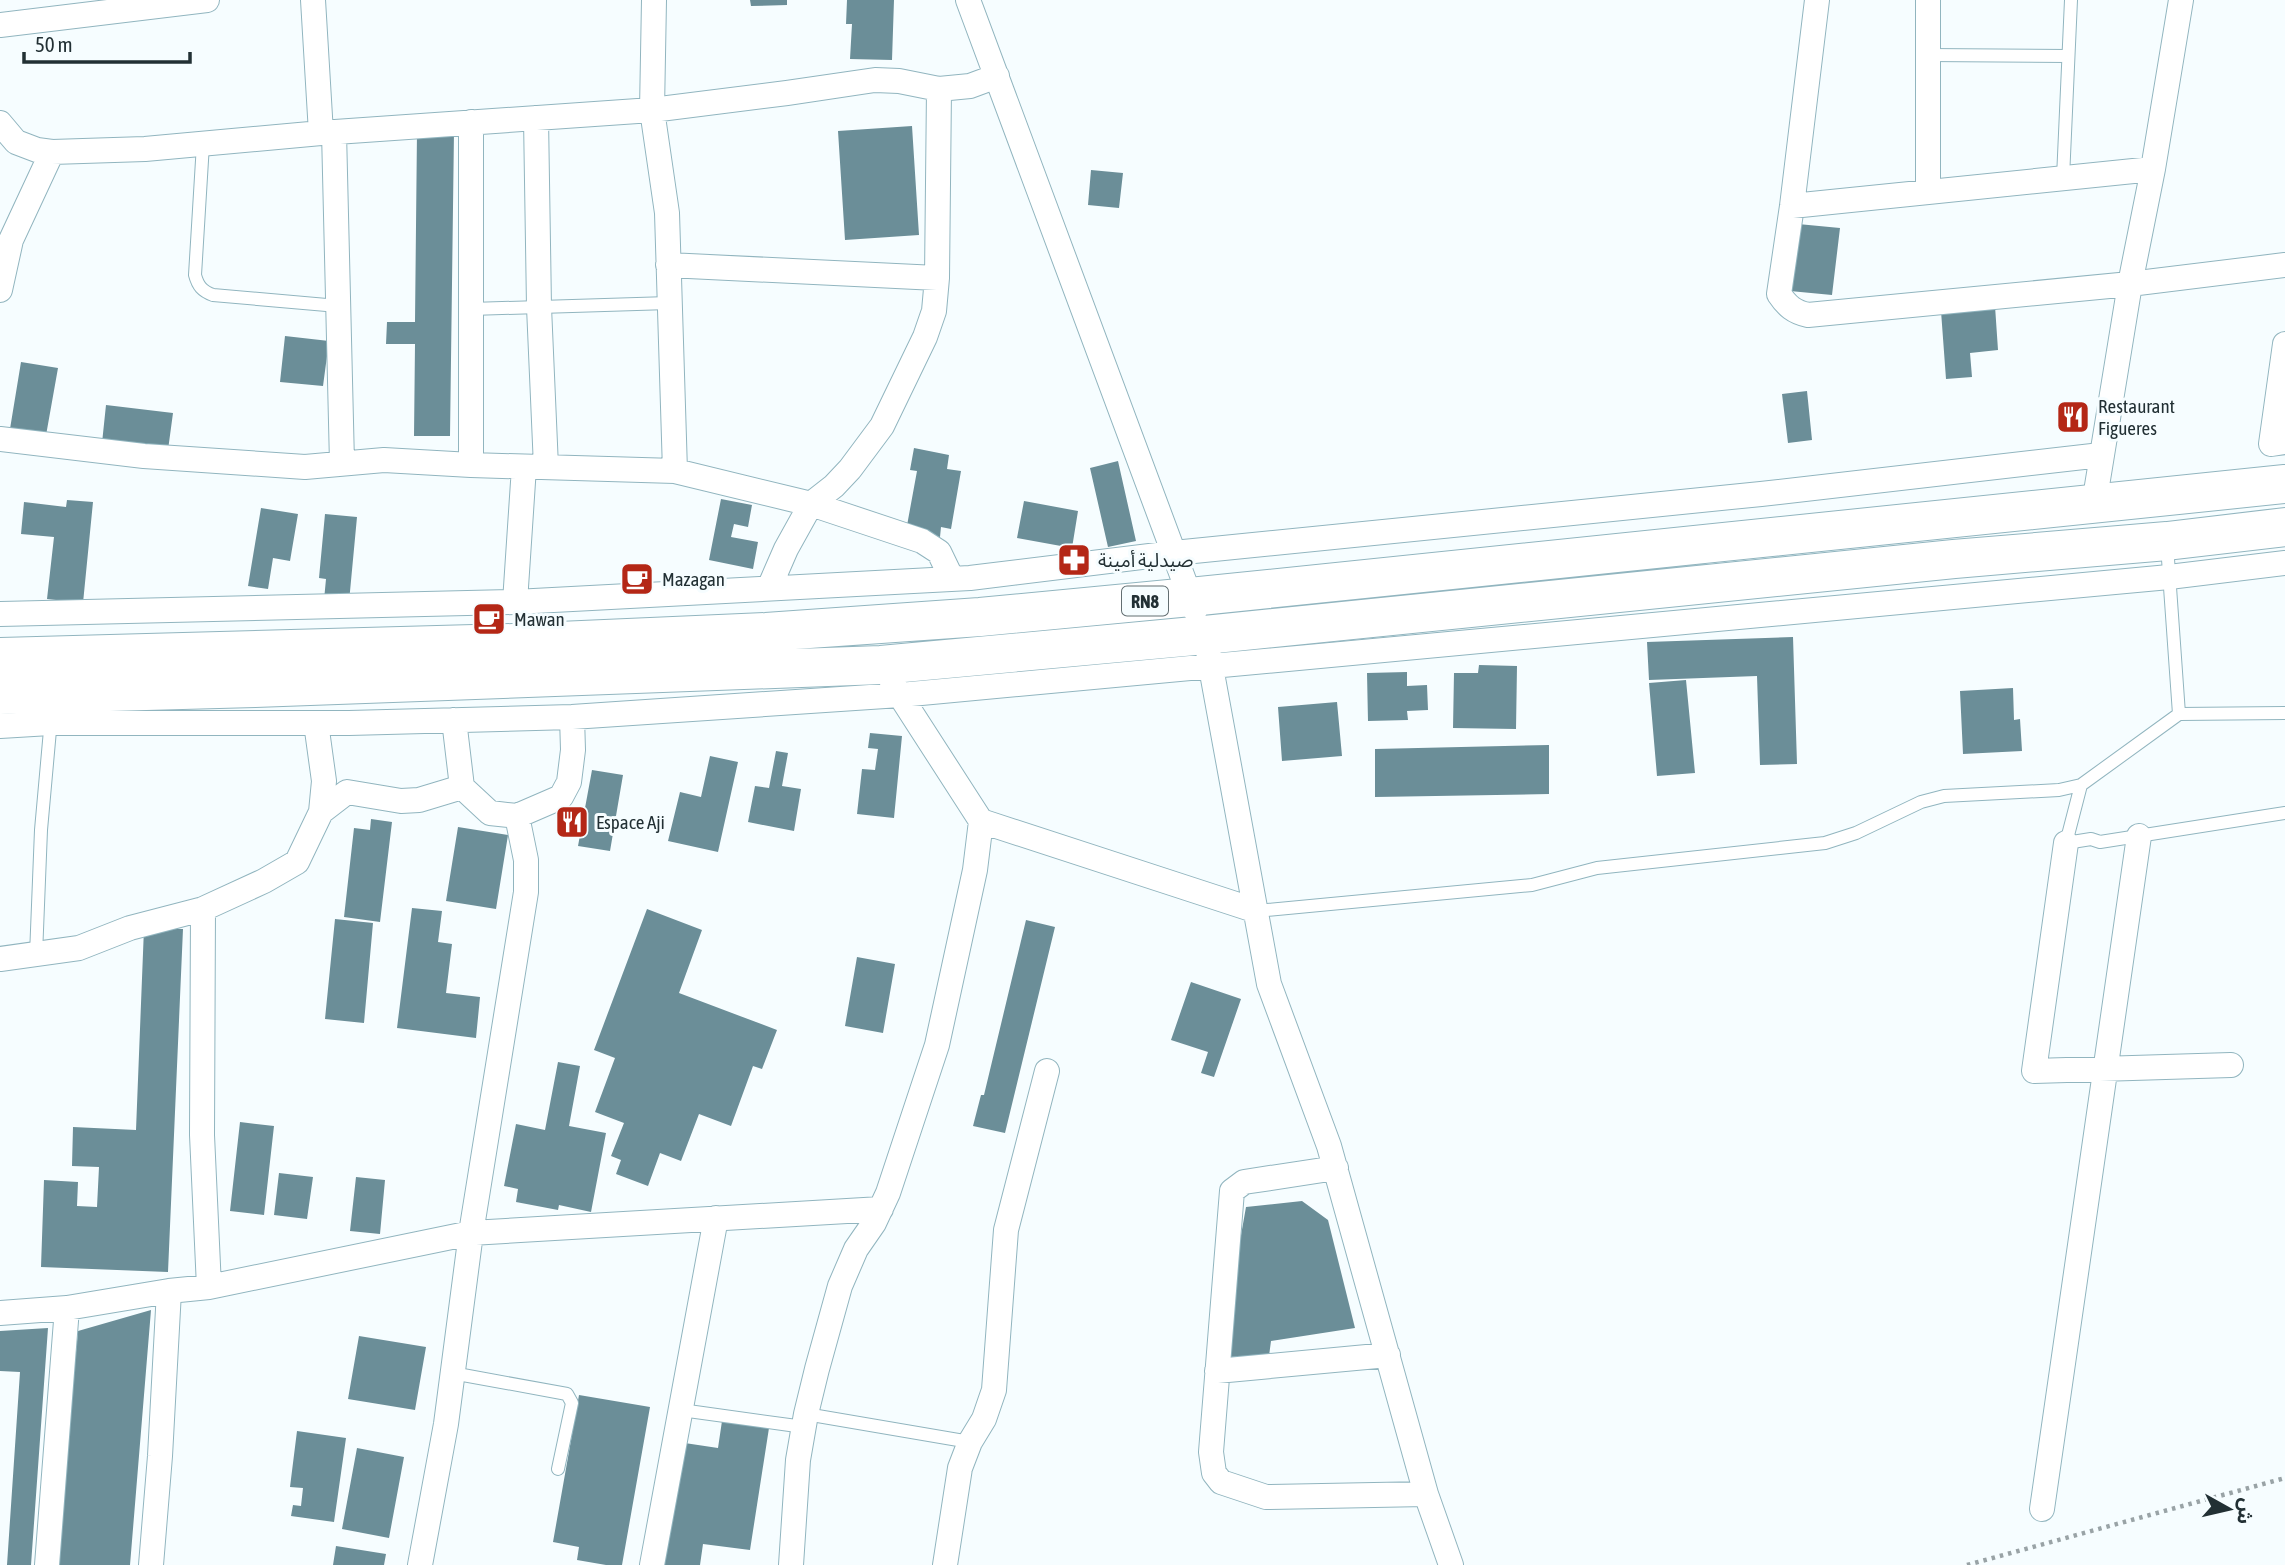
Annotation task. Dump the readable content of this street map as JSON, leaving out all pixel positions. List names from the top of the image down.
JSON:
{
  "streets": {
    "highway": ["RN8"]
  },
  "places": {
    "restaurant": ["Restaurant Figueres", "Espace Aji"],
    "pharmacy": ["صيدلية أمينة"],
    "cafe": ["Mazagan", "Mawan"]
  },
  "scale_bar": "50 m",
  "north": "right"
}
